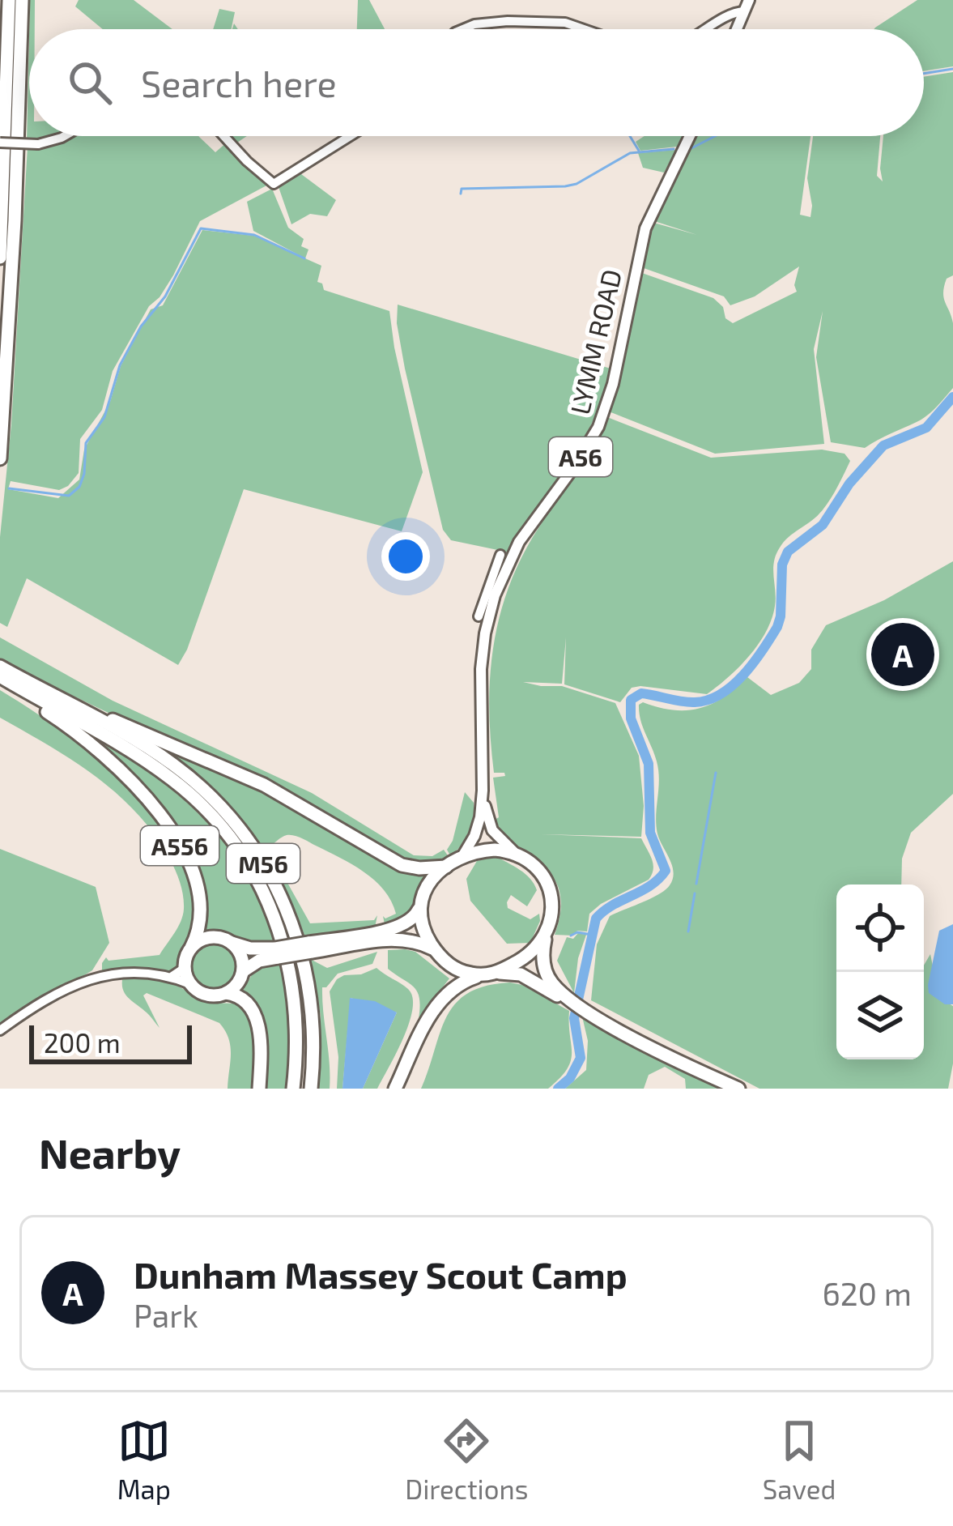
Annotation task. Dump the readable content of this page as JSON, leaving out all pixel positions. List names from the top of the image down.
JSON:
{
  "streets": {
    "highway": ["A56", "A556", "M56"],
    "main road": ["LYMM ROAD"]
  },
  "crossings": [
    ["LYMM ROAD", "A56"]
  ],
  "scale_bar": "200 m",
  "page": {
    "search": "Search here",
    "pins": "A",
    "scale": "200 m",
    "heading": "Nearby",
    "list": [
      {
        "mark": "A",
        "name": "Dunham Massey Scout Camp",
        "note": "Park",
        "value": "620 m"
      }
    ],
    "nav": ["Map", "Directions", "Saved"]
  }
}
